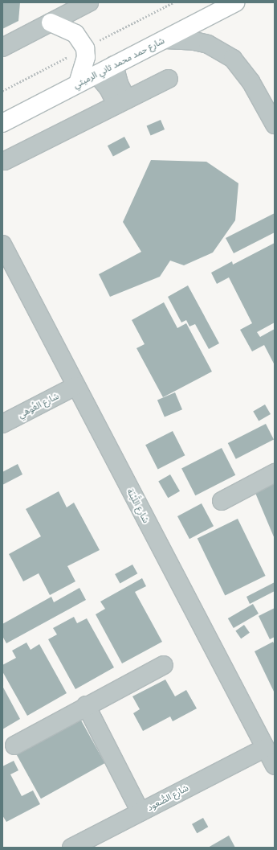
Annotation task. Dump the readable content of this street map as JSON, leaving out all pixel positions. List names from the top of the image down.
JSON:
{
  "streets": {
    "main road": ["شارع حمد محمد ثاني الرميثي"],
    "street": ["شارع الغُوهي", "شارع اللَّيْنَة", "شارع الصُّعود"]
  },
  "crossings": [
    ["شارع الغُوهي", "شارع اللَّيْنَة"],
    ["شارع اللَّيْنَة", "شارع الصُّعود"]
  ]
}
